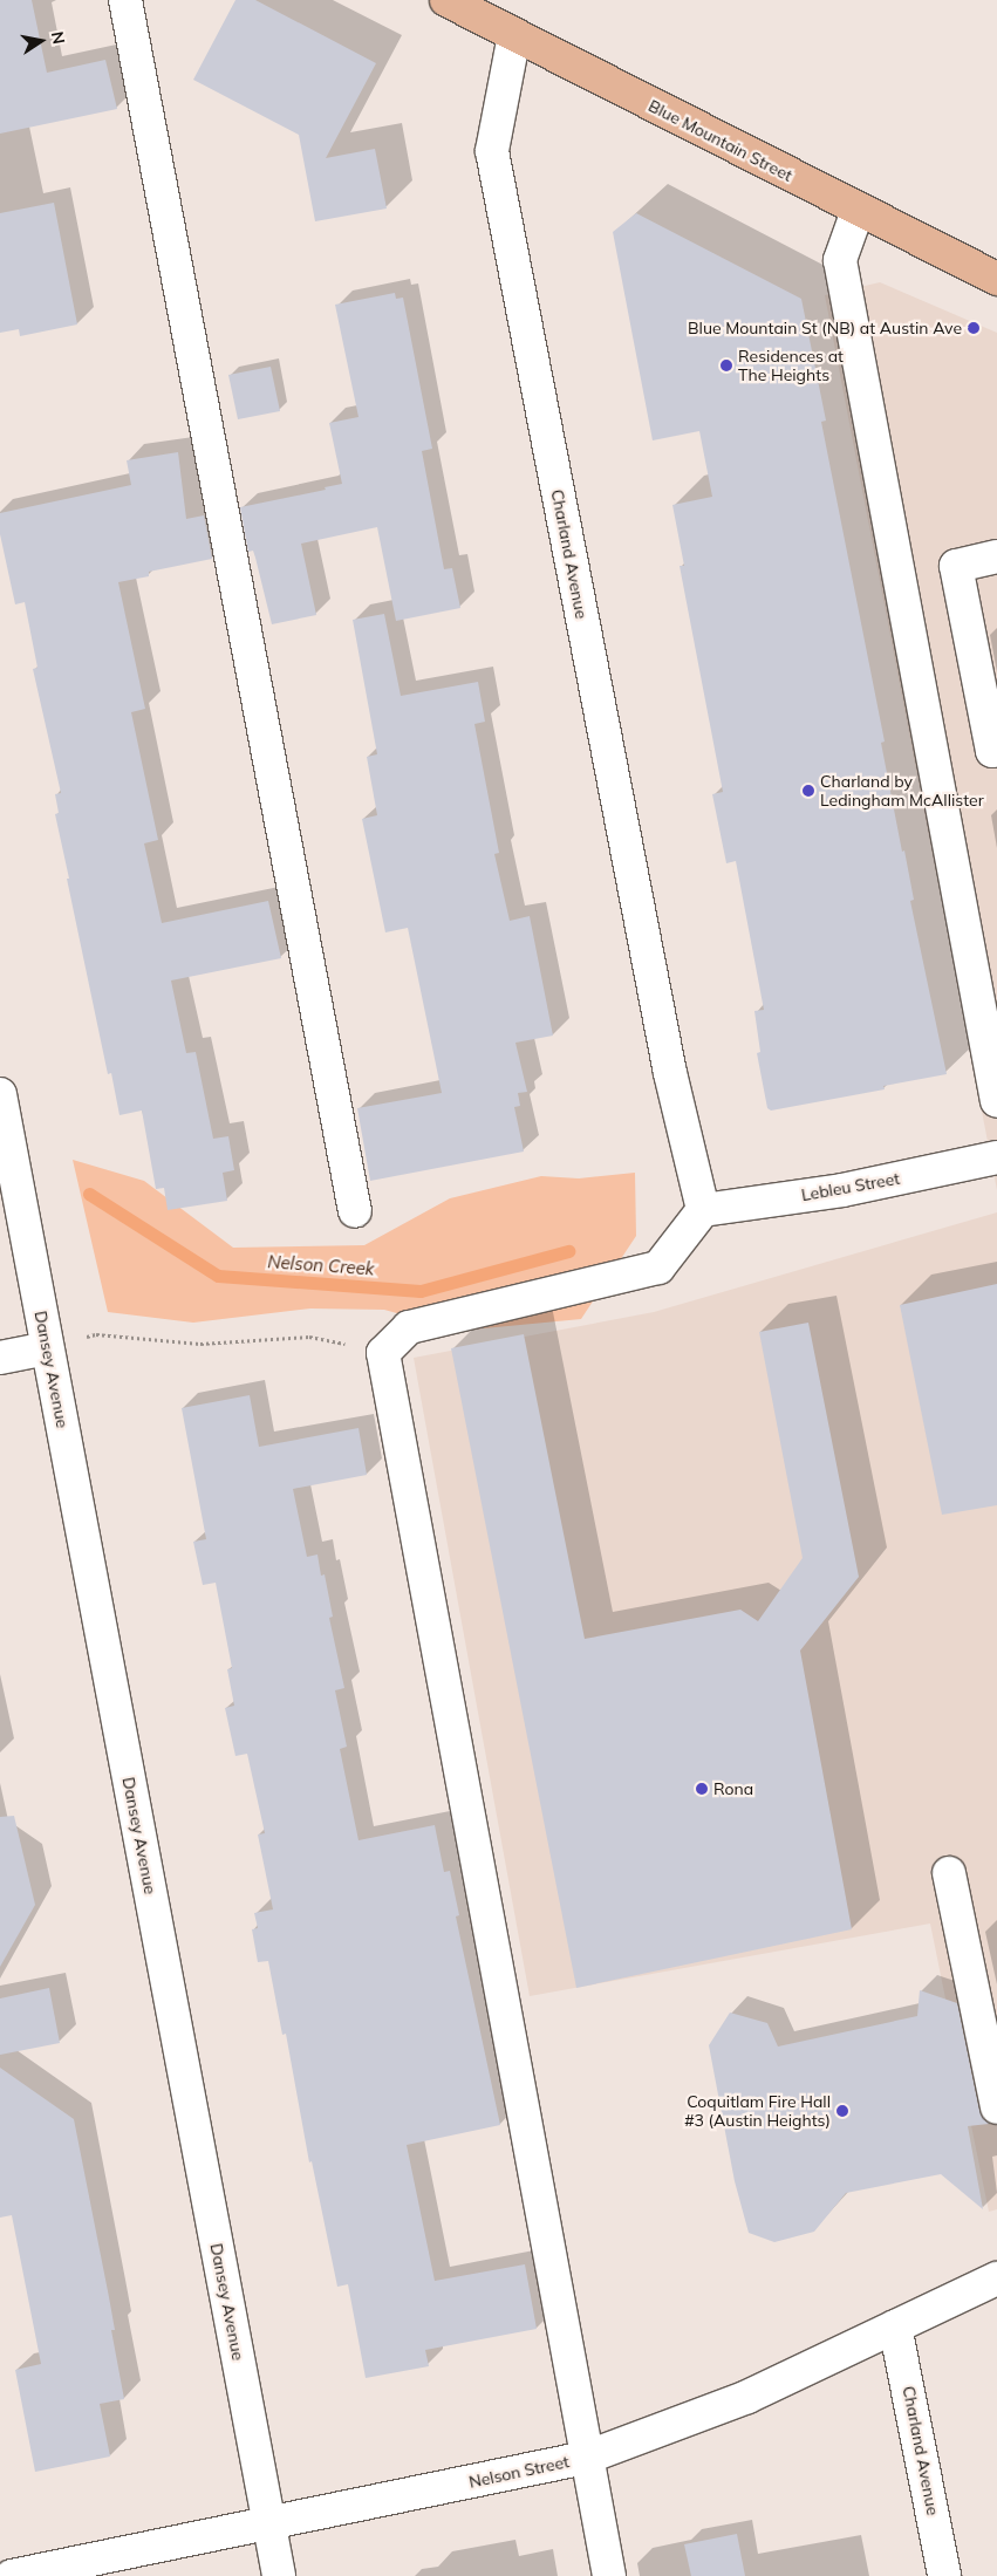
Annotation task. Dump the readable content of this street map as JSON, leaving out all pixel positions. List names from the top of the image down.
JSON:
{
  "streets": {
    "main road": ["Blue Mountain Street"],
    "street": [
      "Charland Avenue",
      "Lebleu Street",
      "Dansey Avenue",
      "Nelson Street"
    ]
  },
  "crossings": [
    ["Blue Mountain Street", "Charland Avenue"],
    ["Charland Avenue", "Lebleu Street"],
    ["Charland Avenue", "Nelson Street"],
    ["Dansey Avenue", "Nelson Street"]
  ],
  "water": ["Nelson Creek"],
  "places": [
    "Blue Mountain St (NB) at Austin Ave",
    "Residences at The Heights",
    "Charland by Ledingham McAllister",
    "Rona",
    "Coquitlam Fire Hall #3 (Austin Heights)"
  ],
  "north": "right"
}
